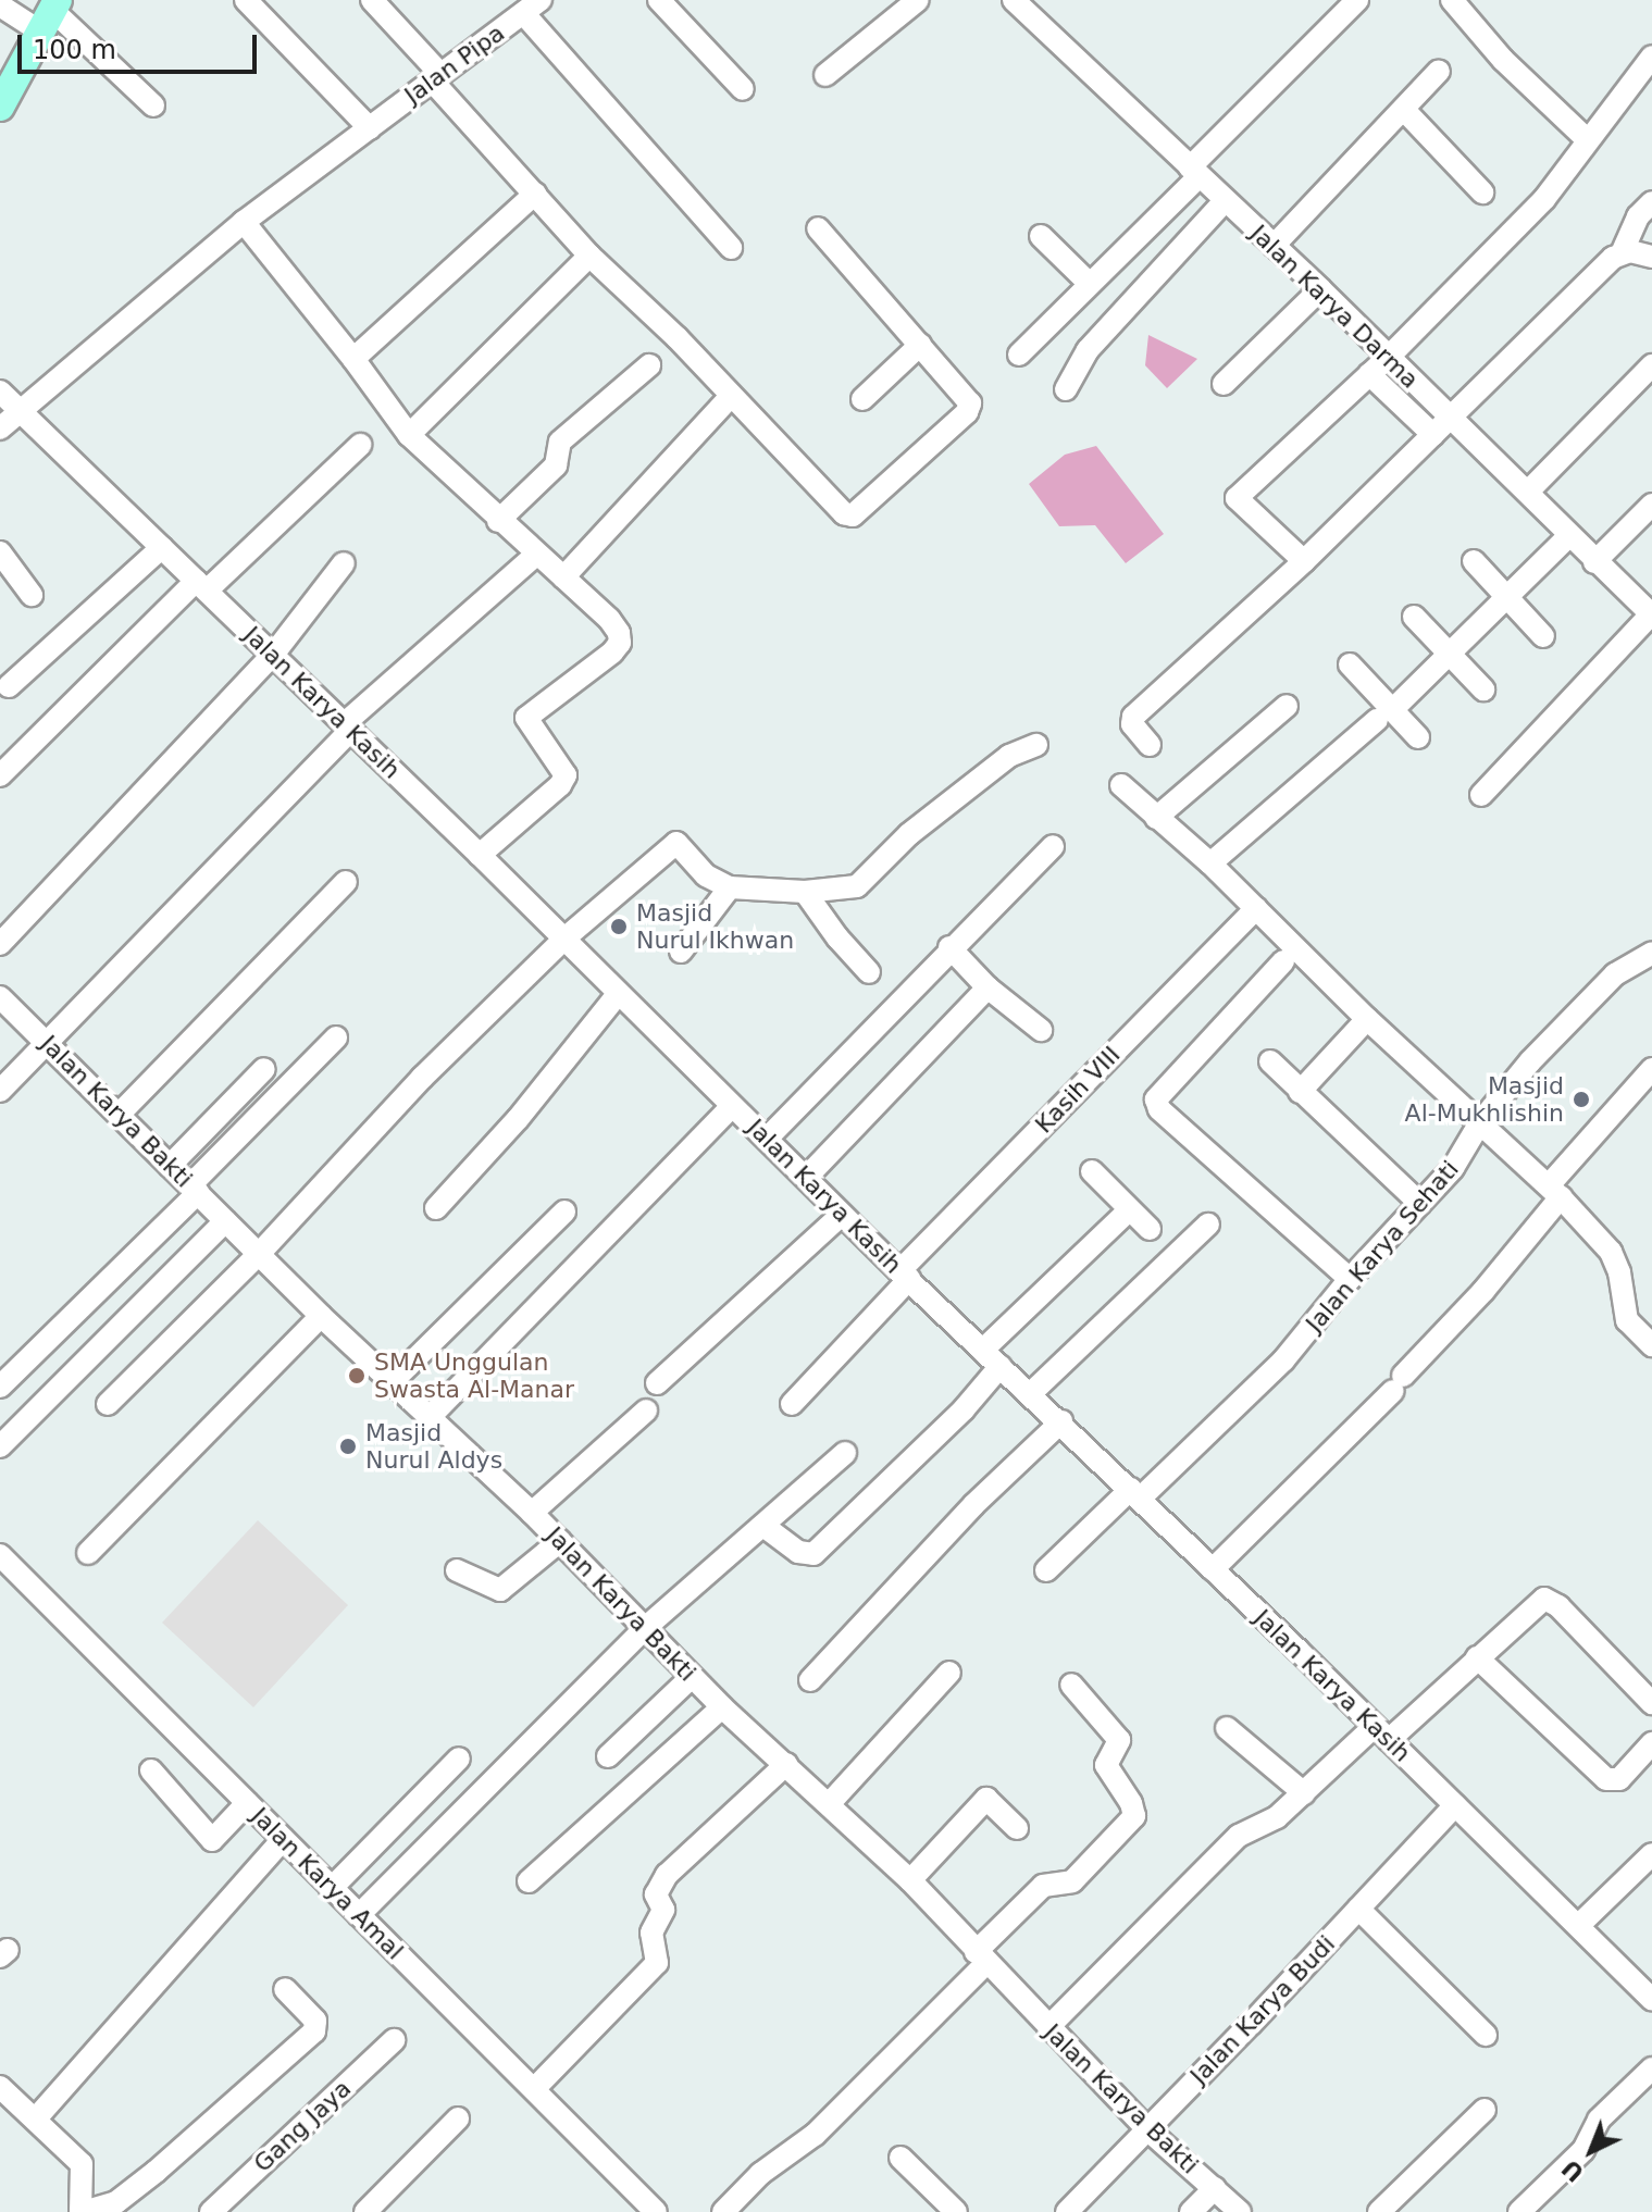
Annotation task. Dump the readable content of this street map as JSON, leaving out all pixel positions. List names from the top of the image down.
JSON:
{
  "streets": {
    "street": [
      "Jalan Pipa",
      "Jalan Karya Darma",
      "Jalan Karya Kasih",
      "Kasih VIII",
      "Jalan Karya Bakti",
      "Jalan Karya Sehati",
      "Jalan Karya Amal",
      "Jalan Karya Budi",
      "Gang Jaya"
    ]
  },
  "crossings": [
    ["Jalan Pipa", "Jalan Karya Kasih"],
    ["Jalan Karya Kasih", "Kasih VIII"],
    ["Jalan Karya Kasih", "Jalan Karya Sehati"],
    ["Jalan Karya Kasih", "Jalan Karya Budi"],
    ["Jalan Karya Bakti", "Jalan Karya Budi"]
  ],
  "places": [
    "Masjid Nurul Ikhwan",
    "Masjid Al-Mukhlishin",
    "SMA Unggulan Swasta Al-Manar",
    "Masjid Nurul Aldys"
  ],
  "scale_bar": "100 m",
  "north": "bottom left"
}
